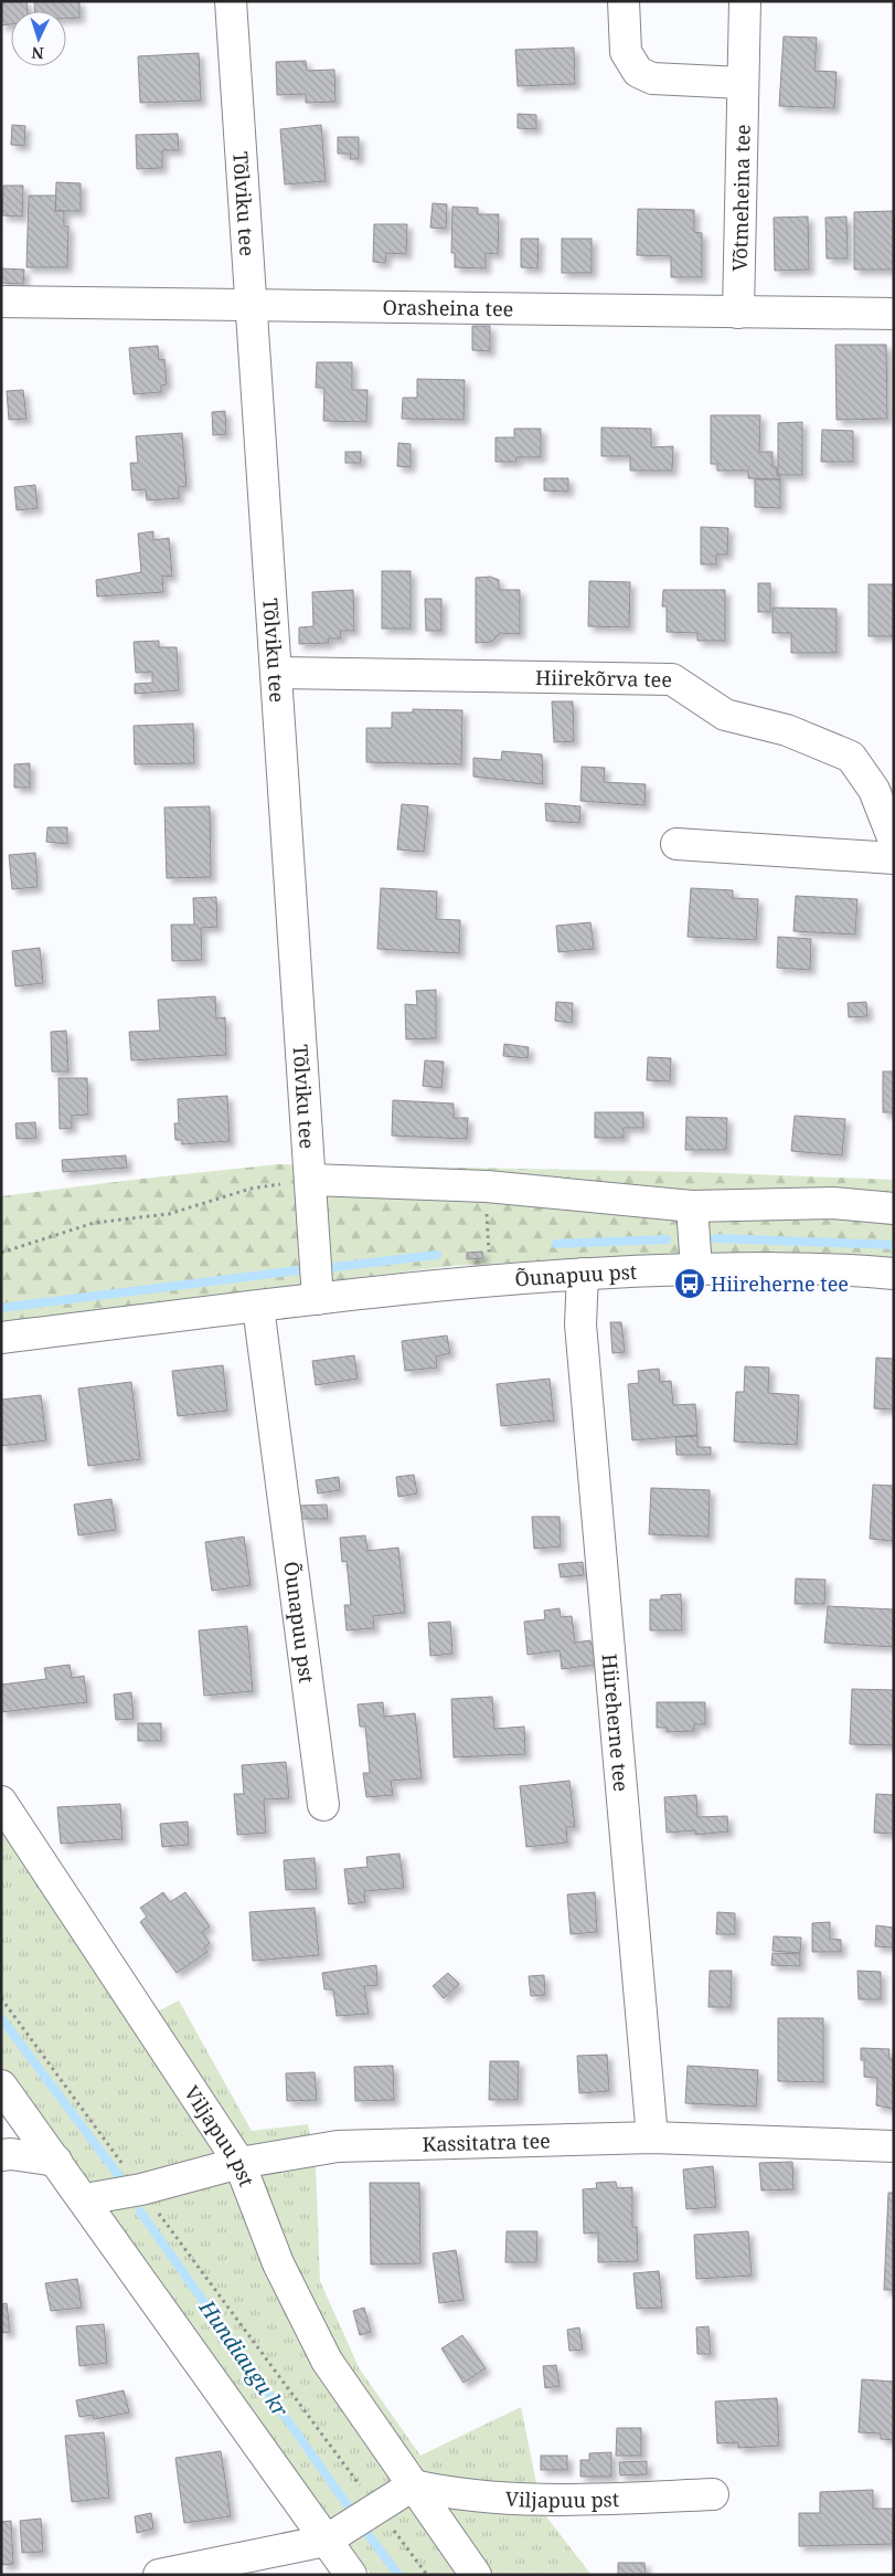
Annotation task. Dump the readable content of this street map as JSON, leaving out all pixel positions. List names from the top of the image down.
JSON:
{
  "streets": {
    "street": [
      "Võtmeheina tee",
      "Tõlviku tee",
      "Orasheina tee",
      "Hiirekõrva tee",
      "Õunapuu pst",
      "Hiireherne tee",
      "Viljapuu pst",
      "Kassitatra tee"
    ]
  },
  "crossings": [
    ["Võtmeheina tee", "Orasheina tee"],
    ["Tõlviku tee", "Orasheina tee"],
    ["Tõlviku tee", "Hiirekõrva tee"],
    ["Tõlviku tee", "Õunapuu pst"],
    ["Õunapuu pst", "Hiireherne tee"],
    ["Hiireherne tee", "Kassitatra tee"],
    ["Viljapuu pst", "Kassitatra tee"]
  ],
  "water": ["Hundiaugu kr"],
  "places": {
    "bus stop": ["Hiireherne tee"]
  },
  "north": "bottom"
}
